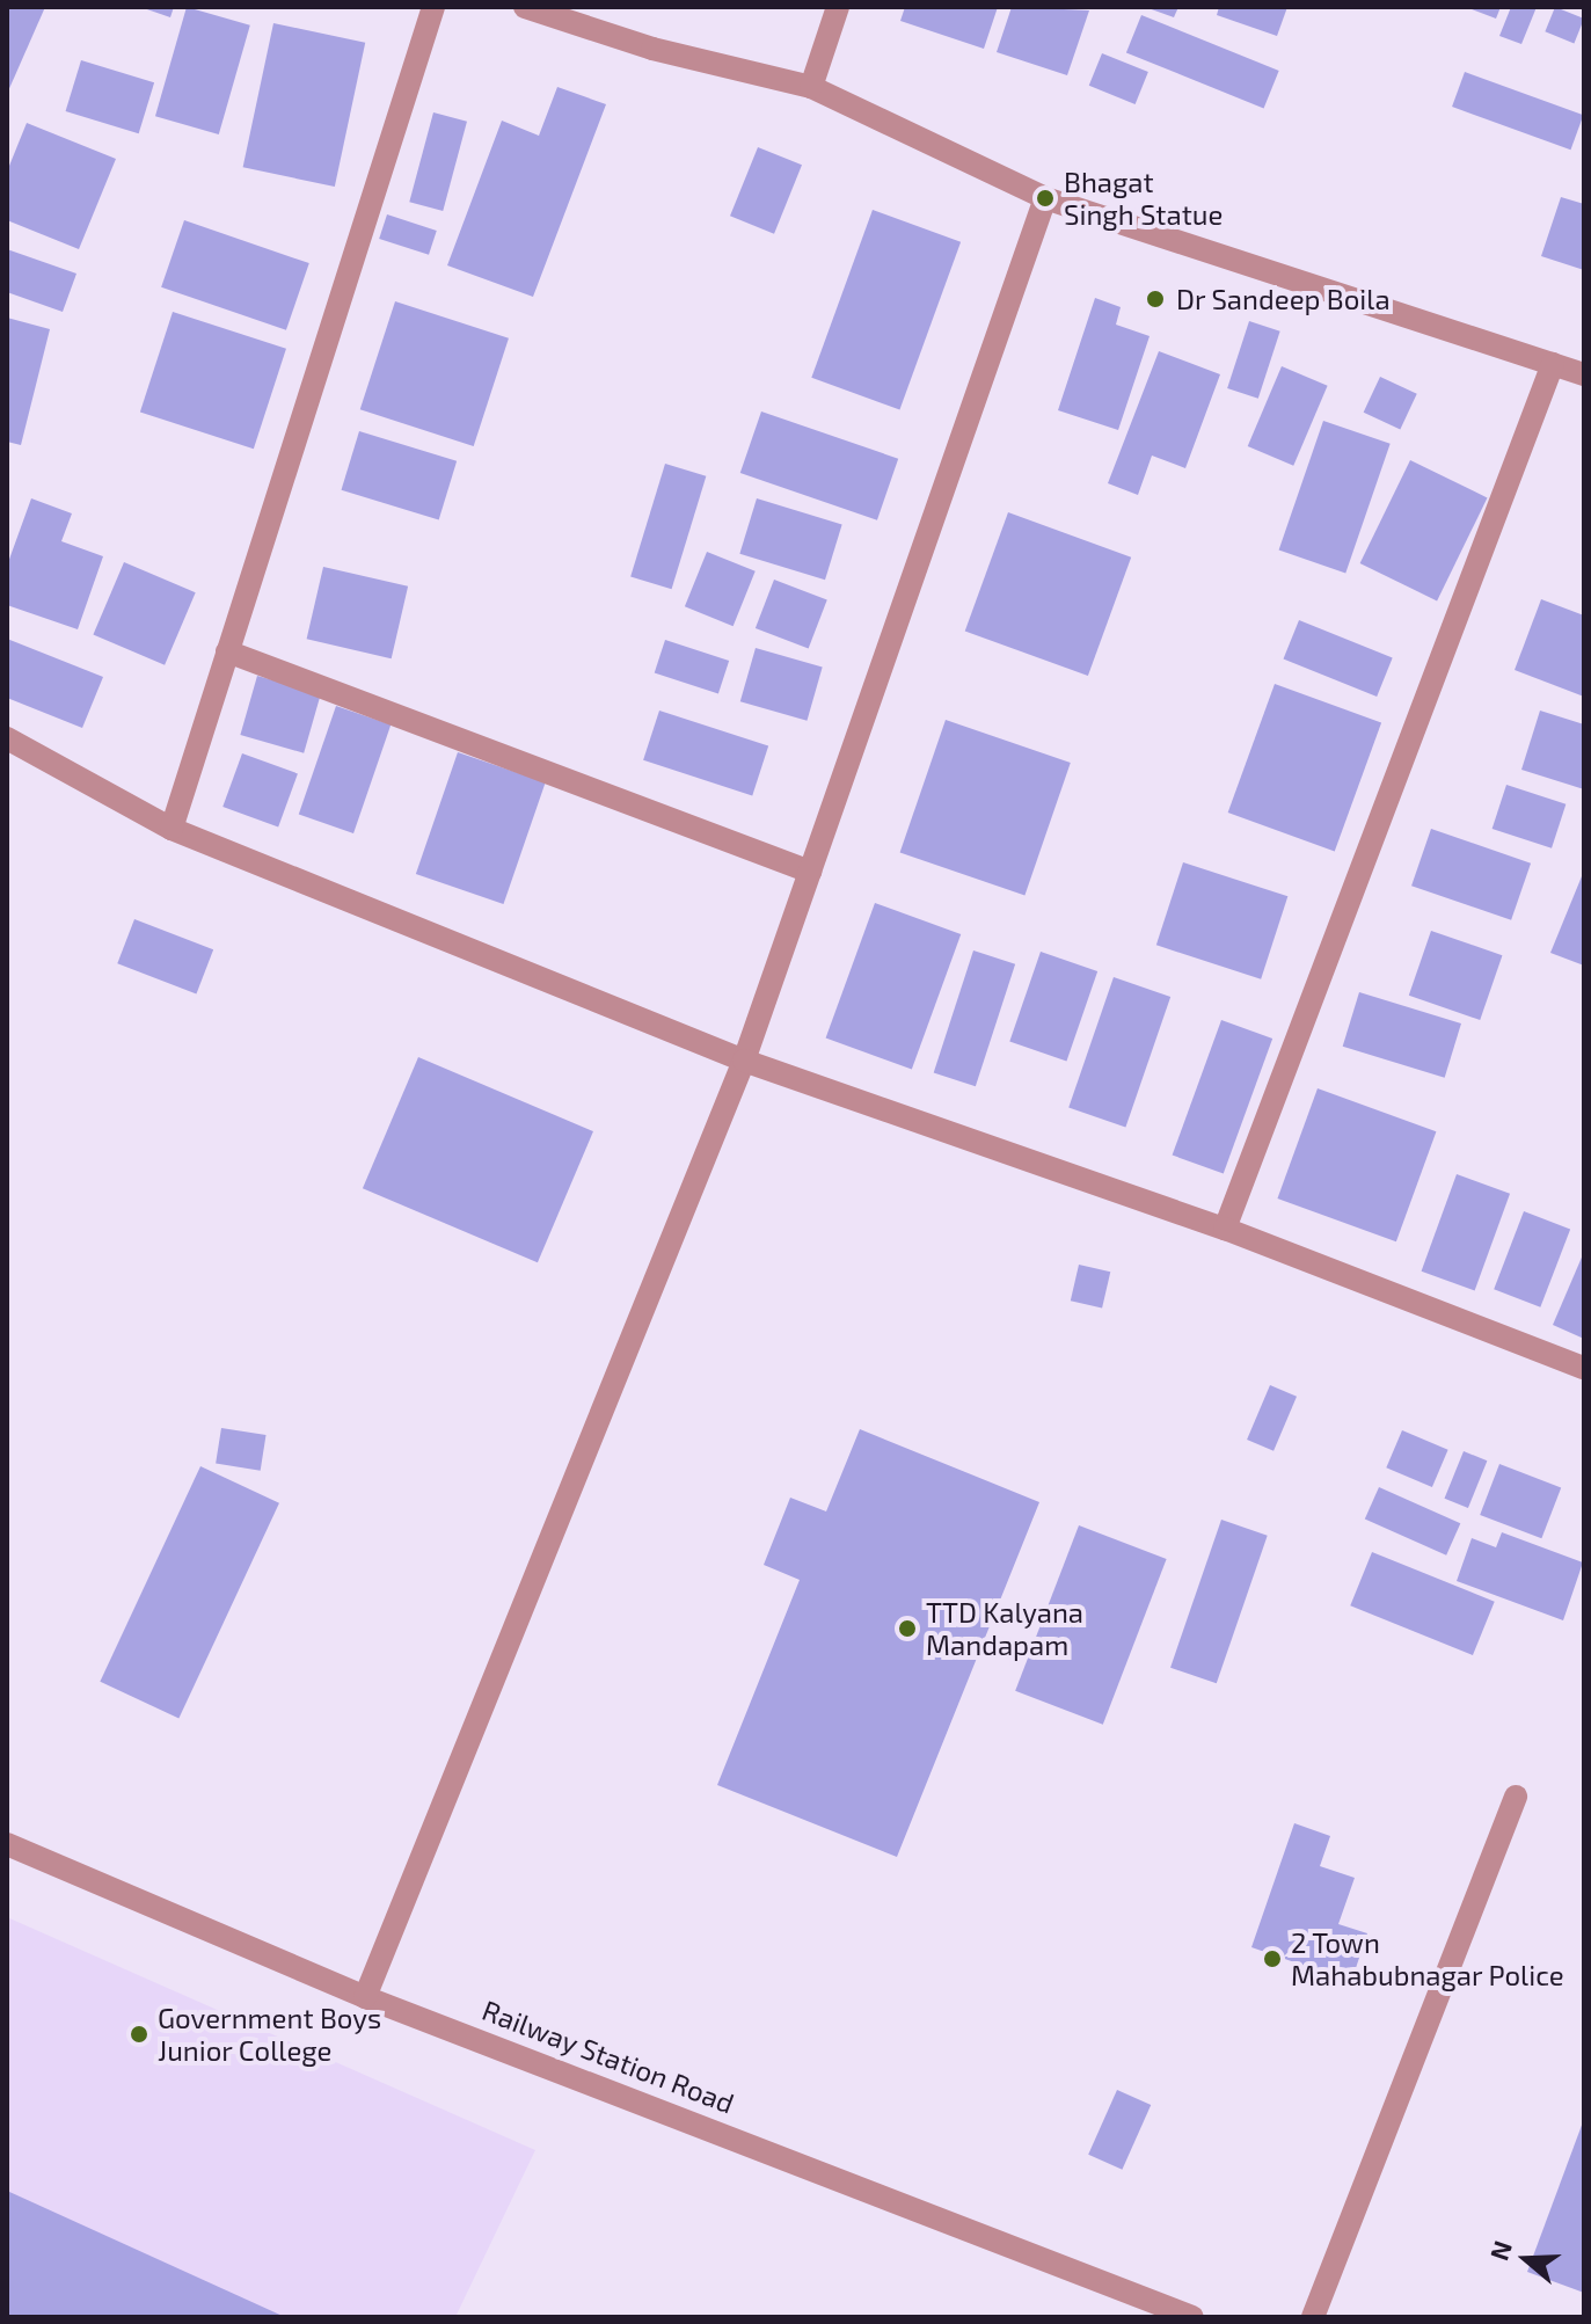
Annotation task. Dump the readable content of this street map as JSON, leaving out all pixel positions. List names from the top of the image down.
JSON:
{
  "streets": {
    "street": ["Railway Station Road"]
  },
  "places": [
    "Bhagat Singh Statue",
    "Dr Sandeep Boila",
    "TTD Kalyana Mandapam",
    "2 Town Mahabubnagar Police",
    "Government Boys Junior College"
  ],
  "north": "left"
}
